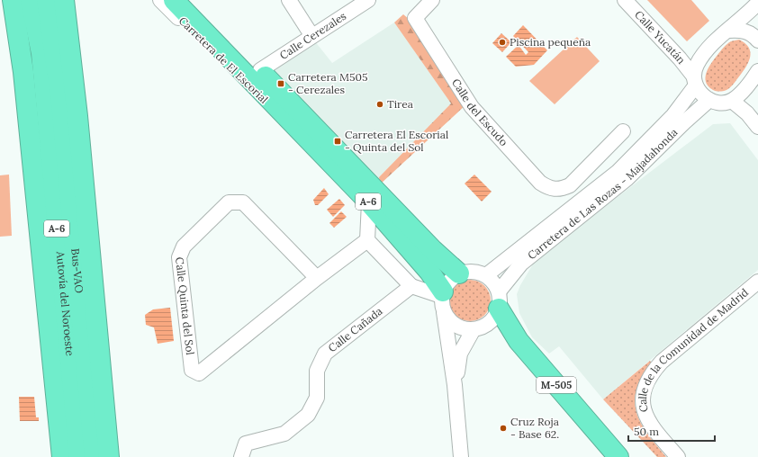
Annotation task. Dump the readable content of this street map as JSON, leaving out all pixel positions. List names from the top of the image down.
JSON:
{
  "streets": {
    "highway": [
      "A-6",
      "Bus-VAO",
      "Autovía del Noroeste",
      "M-505"
    ],
    "street": [
      "Calle Cerezales",
      "Calle Yucatán",
      "Carretera de El Escorial",
      "Calle del Escudo",
      "Carretera de Las Rozas - Majadahonda",
      "Calle Quinta del Sol",
      "Calle Cañada",
      "Calle de la Comunidad de Madrid"
    ]
  },
  "crossings": [
    ["Calle Yucatán", "Carretera de Las Rozas - Majadahonda"],
    ["Carretera de El Escorial", "A-6"],
    ["Carretera de Las Rozas - Majadahonda", "A-6"],
    ["Carretera de Las Rozas - Majadahonda", "M-505"],
    ["A-6", "M-505"]
  ],
  "places": {
    "other": ["Piscina pequeña", "Tirea", "Cruz Roja - Base 62."],
    "transit": ["Carretera M505 - Cerezales", "Carretera El Escorial - Quinta del Sol"]
  },
  "scale_bar": "50 m"
}
